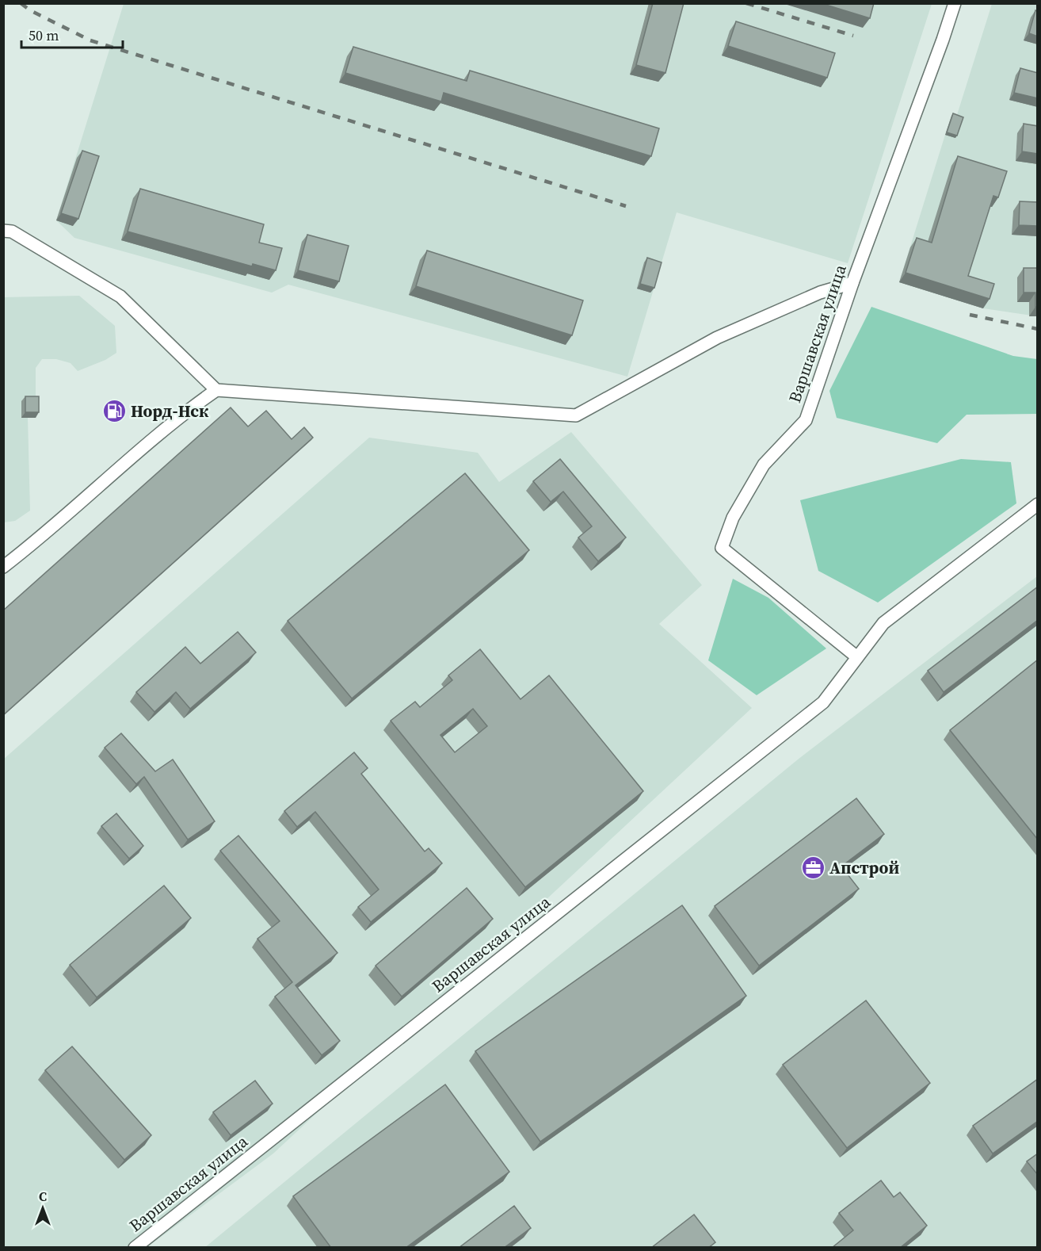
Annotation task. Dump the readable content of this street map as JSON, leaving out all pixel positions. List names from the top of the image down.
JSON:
{
  "streets": {
    "street": ["Варшавская улица"]
  },
  "places": {
    "fuel station": ["Норд-Нск"],
    "office": ["Апстрой"]
  },
  "scale_bar": "50 m",
  "north": "top"
}
